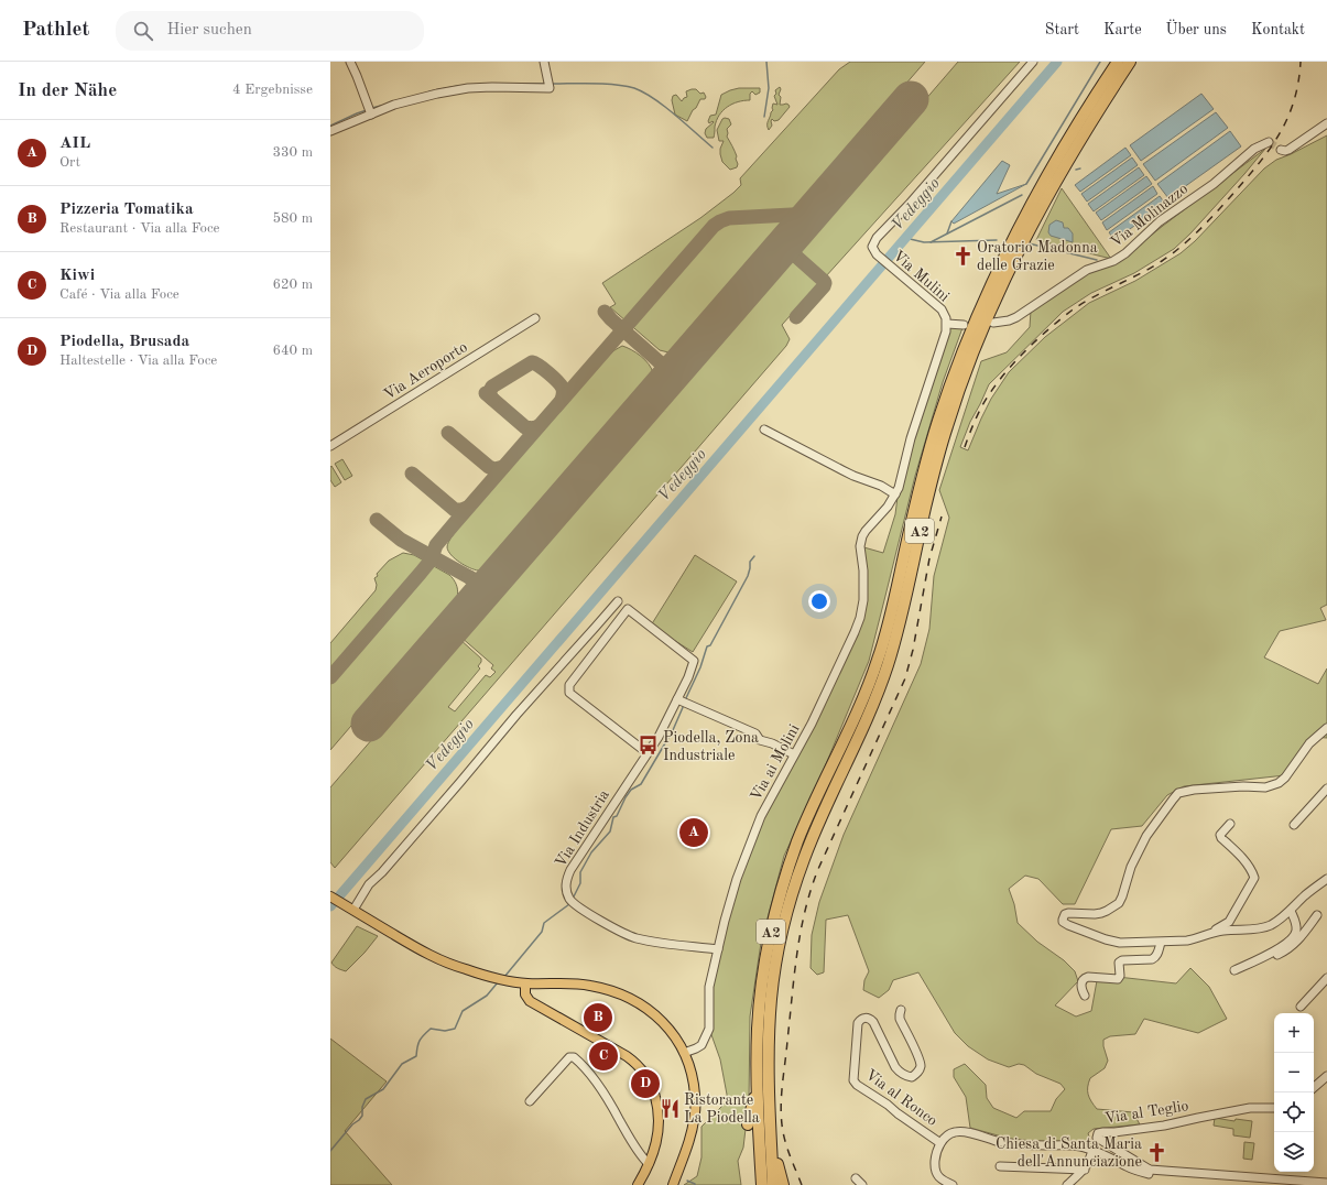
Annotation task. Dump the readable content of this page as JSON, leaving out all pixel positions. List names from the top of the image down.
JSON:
{
  "streets": {
    "highway": ["A2"],
    "street": [
      "Via Molinazzo",
      "Via Mulini",
      "Via Aeroporto",
      "Via ai Molini",
      "Via Industria",
      "Via al Ronco",
      "Via al Teglio"
    ]
  },
  "crossings": [
    ["Via Mulini", "Via ai Molini"],
    ["Via ai Molini", "Via Industria"]
  ],
  "water": ["Vedeggio"],
  "places": {
    "church": ["Oratorio Madonna delle Grazie", "Chiesa di Santa Maria dell'Annunciazione"],
    "bus stop": ["Piodella, Zona Industriale"],
    "restaurant": ["Ristorante La Piodella"]
  },
  "page": {
    "header": "Pathlet",
    "search": "Hier suchen",
    "nav": [
      "Start",
      "Karte",
      "Über uns",
      "Kontakt"
    ],
    "heading": ["In der Nähe", "4 Ergebnisse"],
    "list": [
      {
        "mark": "A",
        "name": "AIL",
        "note": "Ort",
        "value": "330 m"
      },
      {
        "mark": "B",
        "name": "Pizzeria Tomatika",
        "note": "Restaurant · Via alla Foce",
        "value": "580 m"
      },
      {
        "mark": "C",
        "name": "Kiwi",
        "note": "Café · Via alla Foce",
        "value": "620 m"
      },
      {
        "mark": "D",
        "name": "Piodella, Brusada",
        "note": "Haltestelle · Via alla Foce",
        "value": "640 m"
      }
    ],
    "pins": [
      "A",
      "B",
      "C",
      "D"
    ],
    "map_buttons": ["+", "−"]
  }
}
